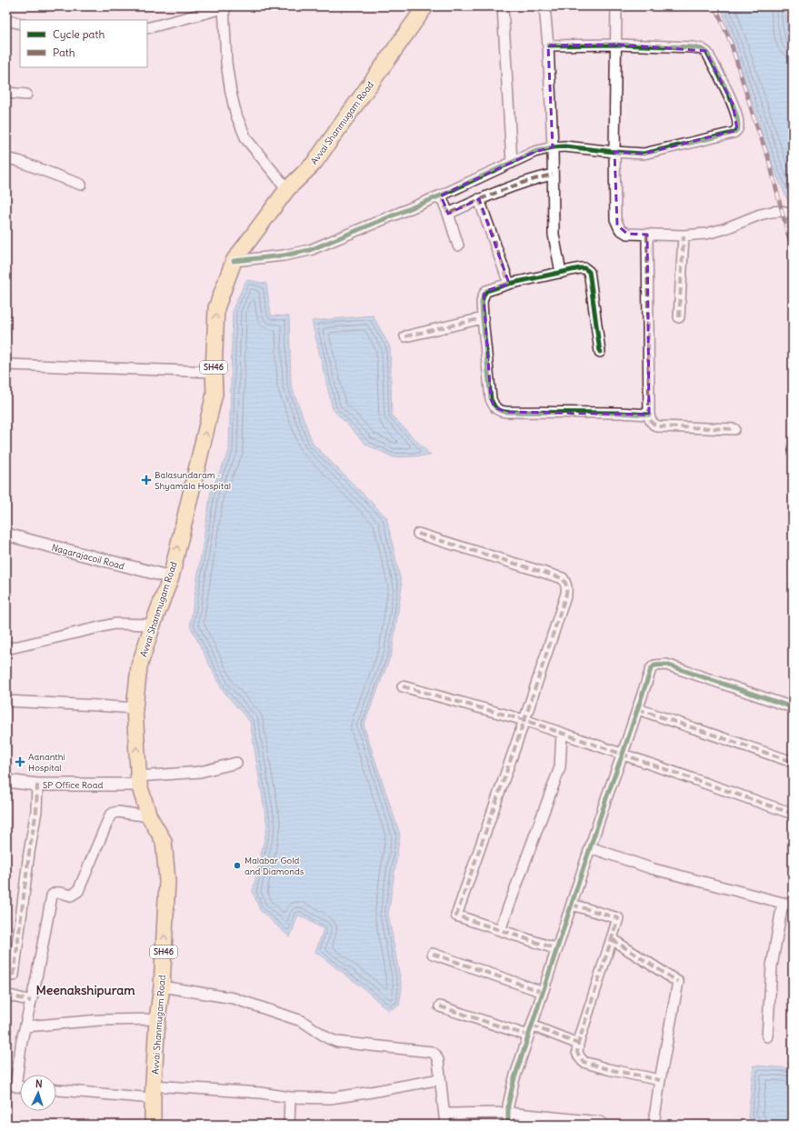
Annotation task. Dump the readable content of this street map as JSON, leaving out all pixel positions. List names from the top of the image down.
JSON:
{
  "streets": {
    "main road": ["Avvai Shanmugam Road", "SH46"],
    "street": ["Nagarajacoil Road", "SP Office Road"]
  },
  "crossings": [
    ["Avvai Shanmugam Road", "Nagarajacoil Road"],
    ["Avvai Shanmugam Road", "SP Office Road"]
  ],
  "one_way": ["Avvai Shanmugam Road"],
  "districts": ["Meenakshipuram"],
  "places": {
    "health": ["Balasundaram - Shyamala Hospital", "Aananthi Hospital"],
    "other": ["Malabar Gold and Diamonds"]
  },
  "legend": ["Cycle path", "Path"],
  "north": "top"
}
